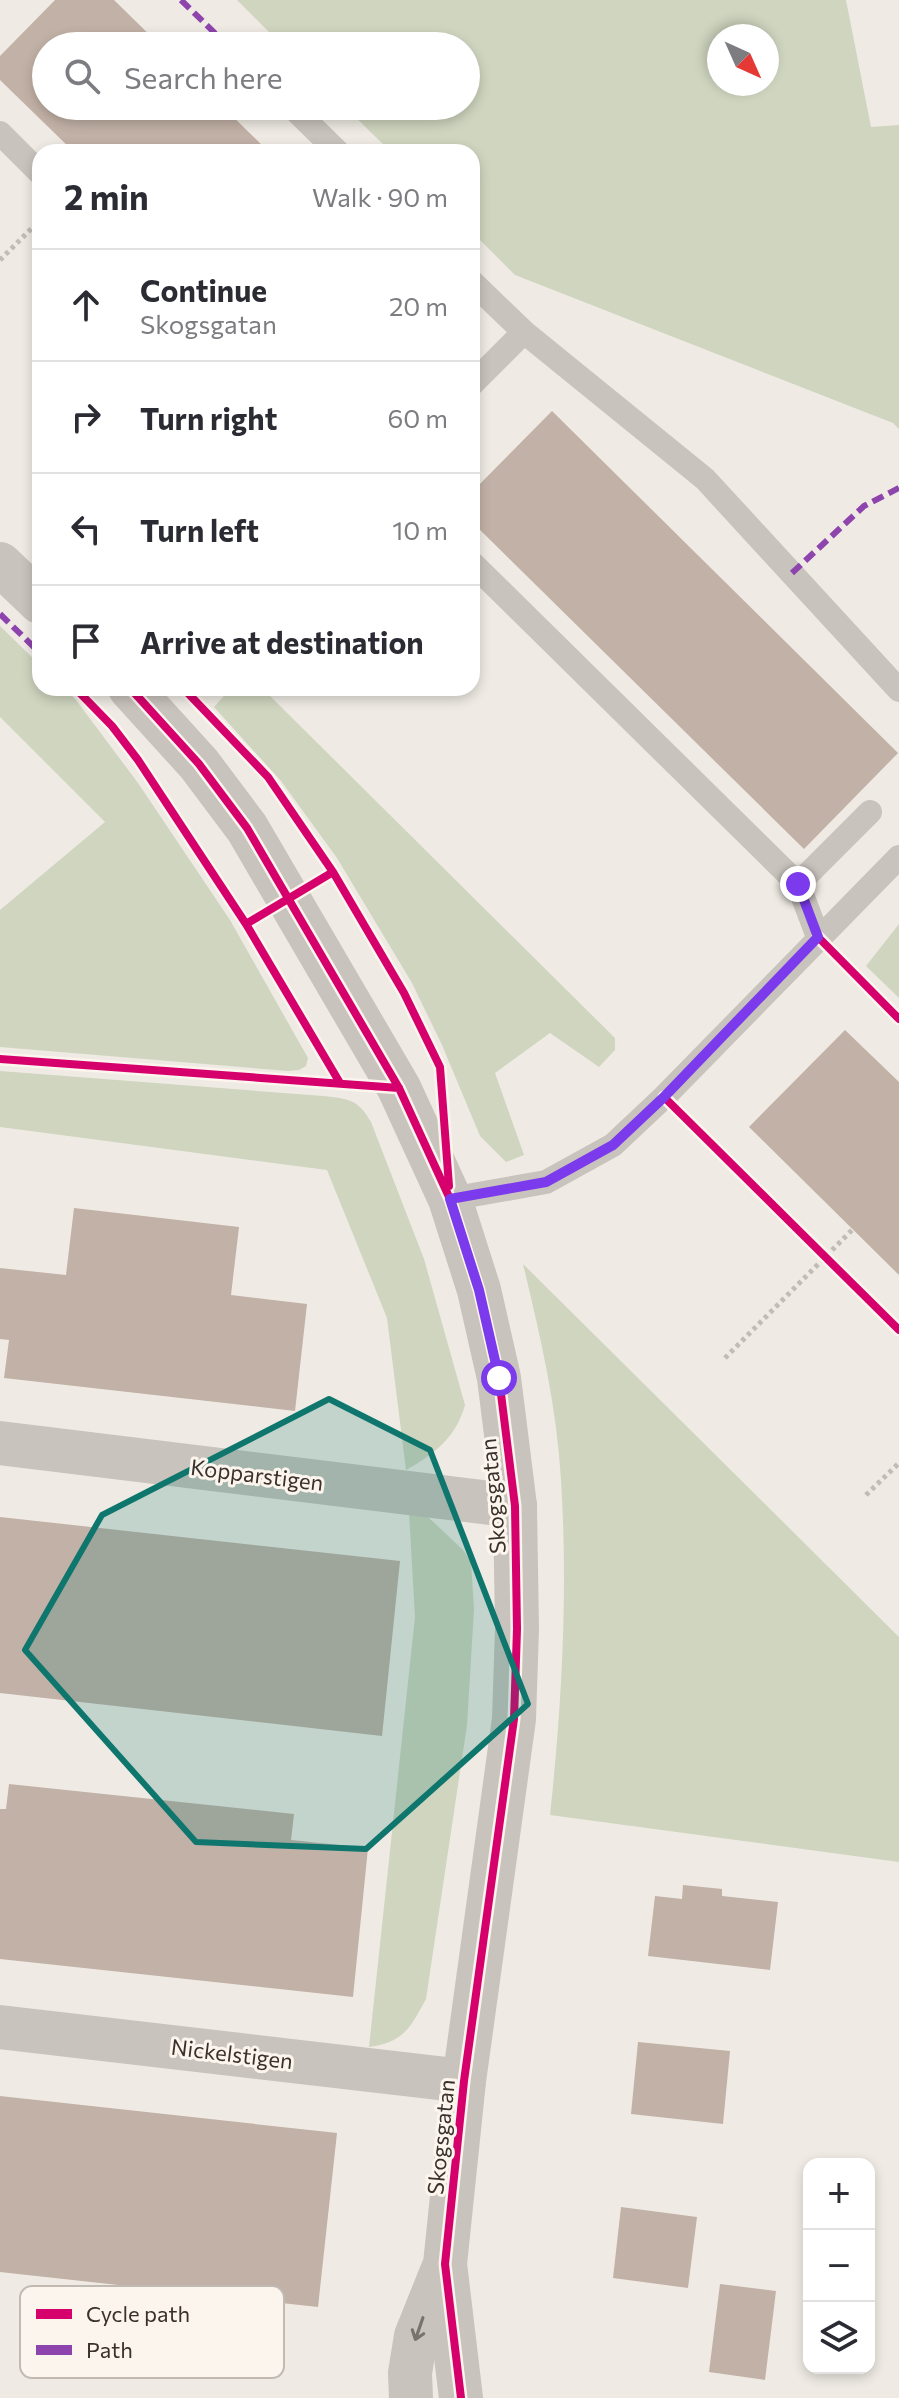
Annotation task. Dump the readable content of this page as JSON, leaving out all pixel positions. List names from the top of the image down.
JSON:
{
  "streets": {
    "street": ["Kopparstigen", "Skogsgatan", "Nickelstigen"]
  },
  "crossings": [
    ["Kopparstigen", "Skogsgatan"],
    ["Skogsgatan", "Nickelstigen"]
  ],
  "legend": ["Cycle path", "Path"],
  "north": "bottom right",
  "page": {
    "search": "Search here",
    "heading": ["2 min", "Walk · 90 m"],
    "list": [
      ["Continue", "Skogsgatan", "20 m"],
      ["Turn right", "60 m"],
      ["Turn left", "10 m"],
      "Arrive at destination"
    ],
    "map_buttons": ["+", "−"]
  }
}
